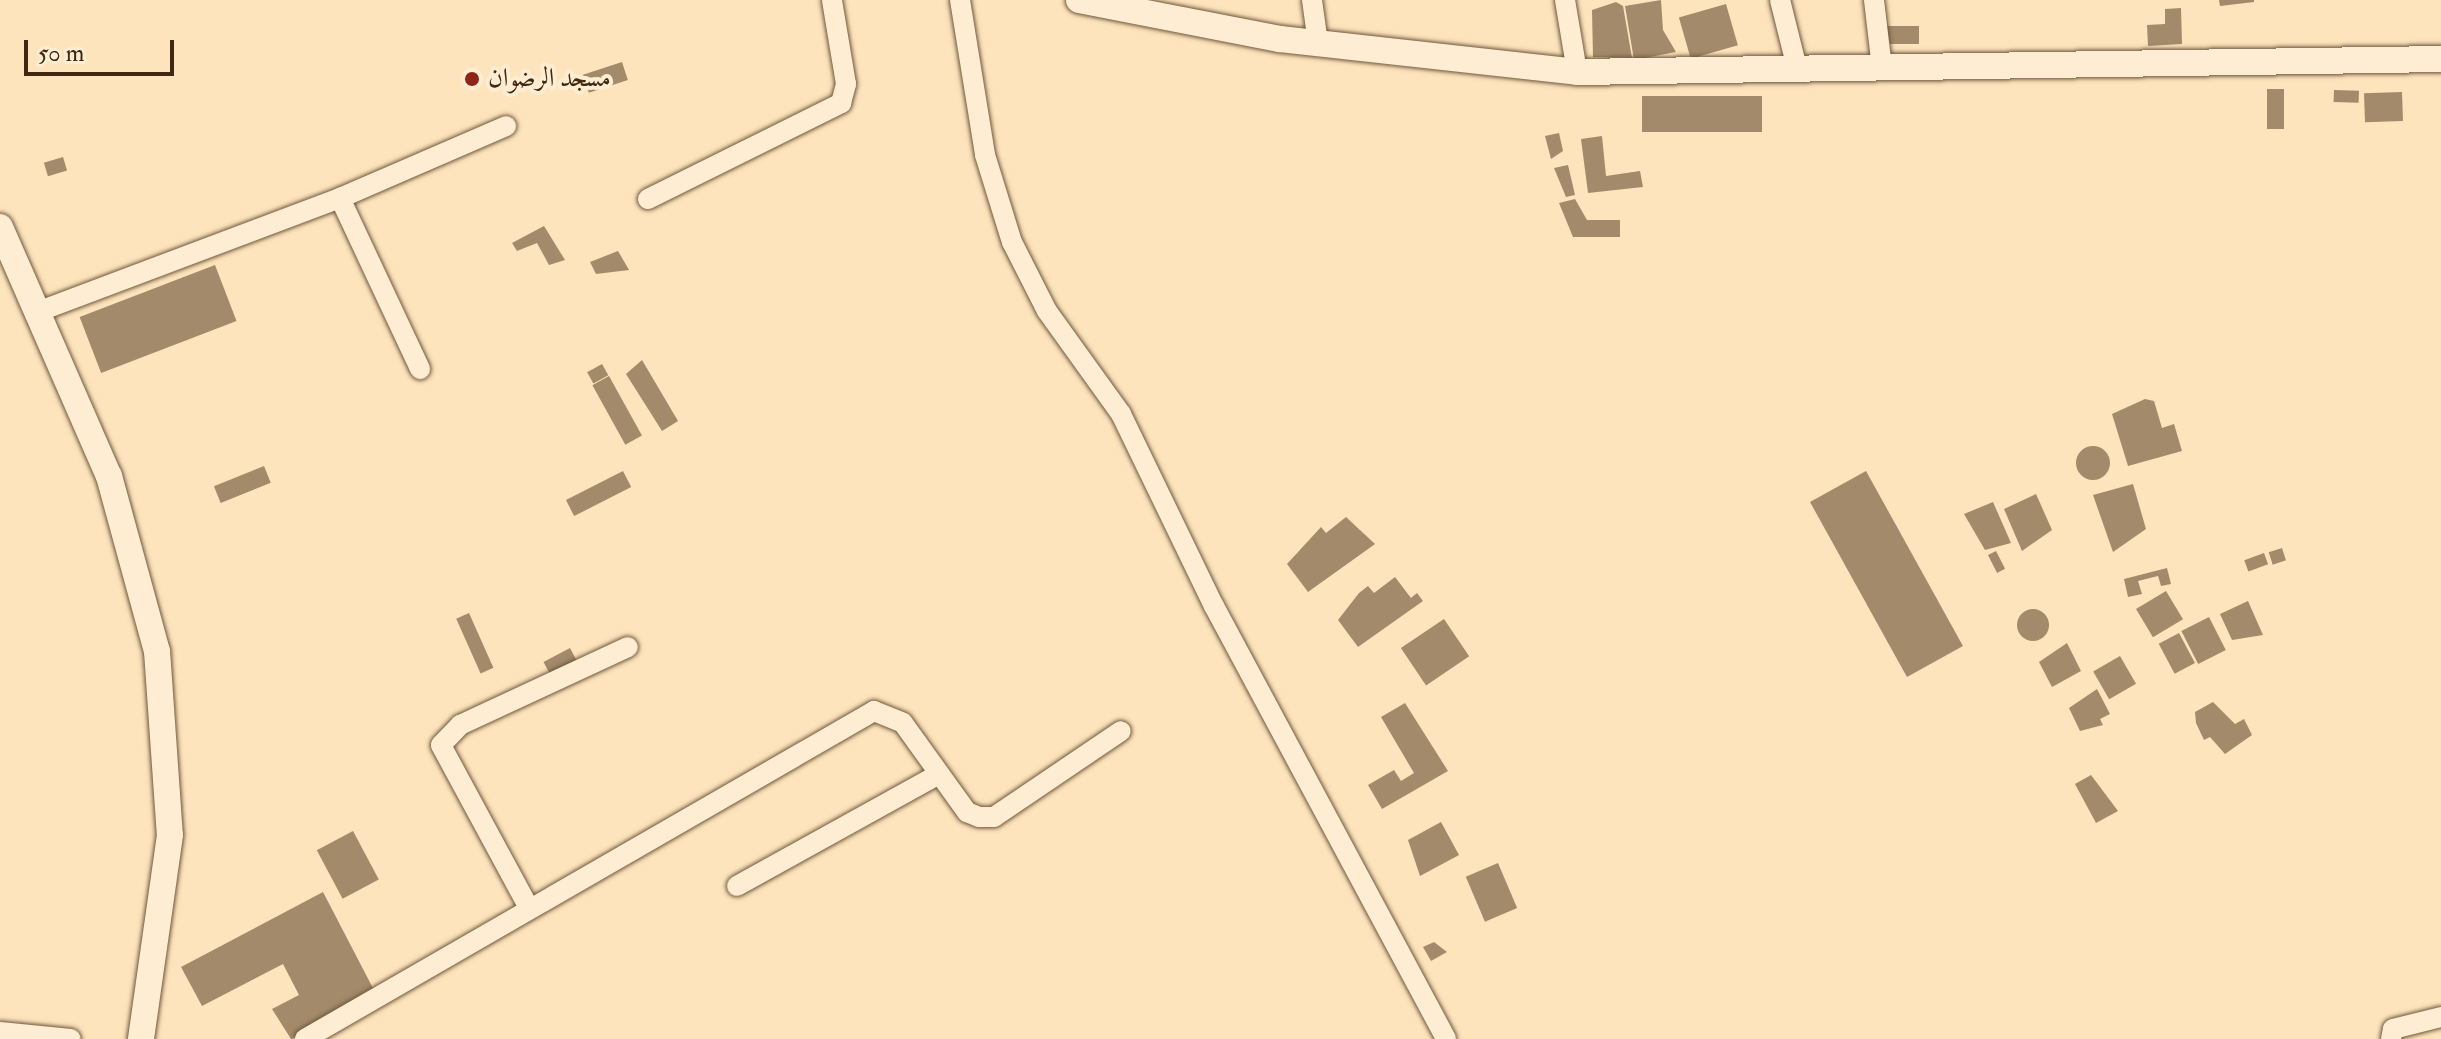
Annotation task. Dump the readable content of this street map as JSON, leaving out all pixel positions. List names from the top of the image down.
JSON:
{
  "places": ["مسجد الرضوان"],
  "scale_bar": "50 m"
}
